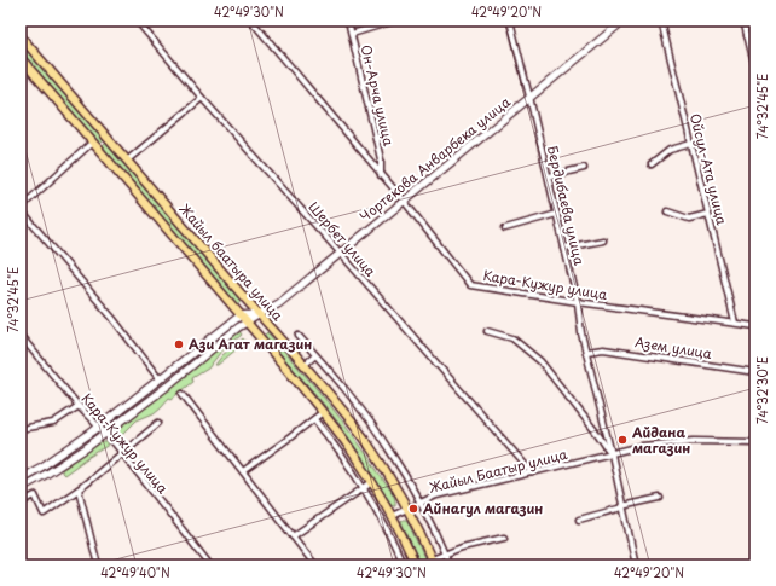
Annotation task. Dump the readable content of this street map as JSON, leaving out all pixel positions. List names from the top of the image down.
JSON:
{
  "streets": {
    "main road": ["Чортекова Анварбека улица", "Жайыл баатыра улица"],
    "street": [
      "Он-Арча улица",
      "Ойсул-Ата улица",
      "Бердибаева улица",
      "Шербет улица",
      "Кара-Кужур улица",
      "Азем улица",
      "Жайыл Баатыр улица"
    ]
  },
  "crossings": [
    ["Он-Арча улица", "Кара-Кужур улица"],
    ["Чортекова Анварбека улица", "Бердибаева улица"],
    ["Чортекова Анварбека улица", "Шербет улица"],
    ["Чортекова Анварбека улица", "Жайыл баатыра улица"],
    ["Чортекова Анварбека улица", "Кара-Кужур улица"],
    ["Ойсул-Ата улица", "Кара-Кужур улица"],
    ["Бердибаева улица", "Кара-Кужур улица"],
    ["Бердибаева улица", "Азем улица"],
    ["Бердибаева улица", "Жайыл Баатыр улица"],
    ["Шербет улица", "Жайыл Баатыр улица"],
    ["Жайыл баатыра улица", "Жайыл Баатыр улица"]
  ],
  "places": ["Ази Агат магазин", "Айдана магазин", "Айнагул магазин"],
  "coordinates": [
    "42°49'30\"N",
    "42°49'20\"N",
    "74°32'45\"E",
    "74°32'30\"E",
    "42°49'40\"N"
  ]
}
